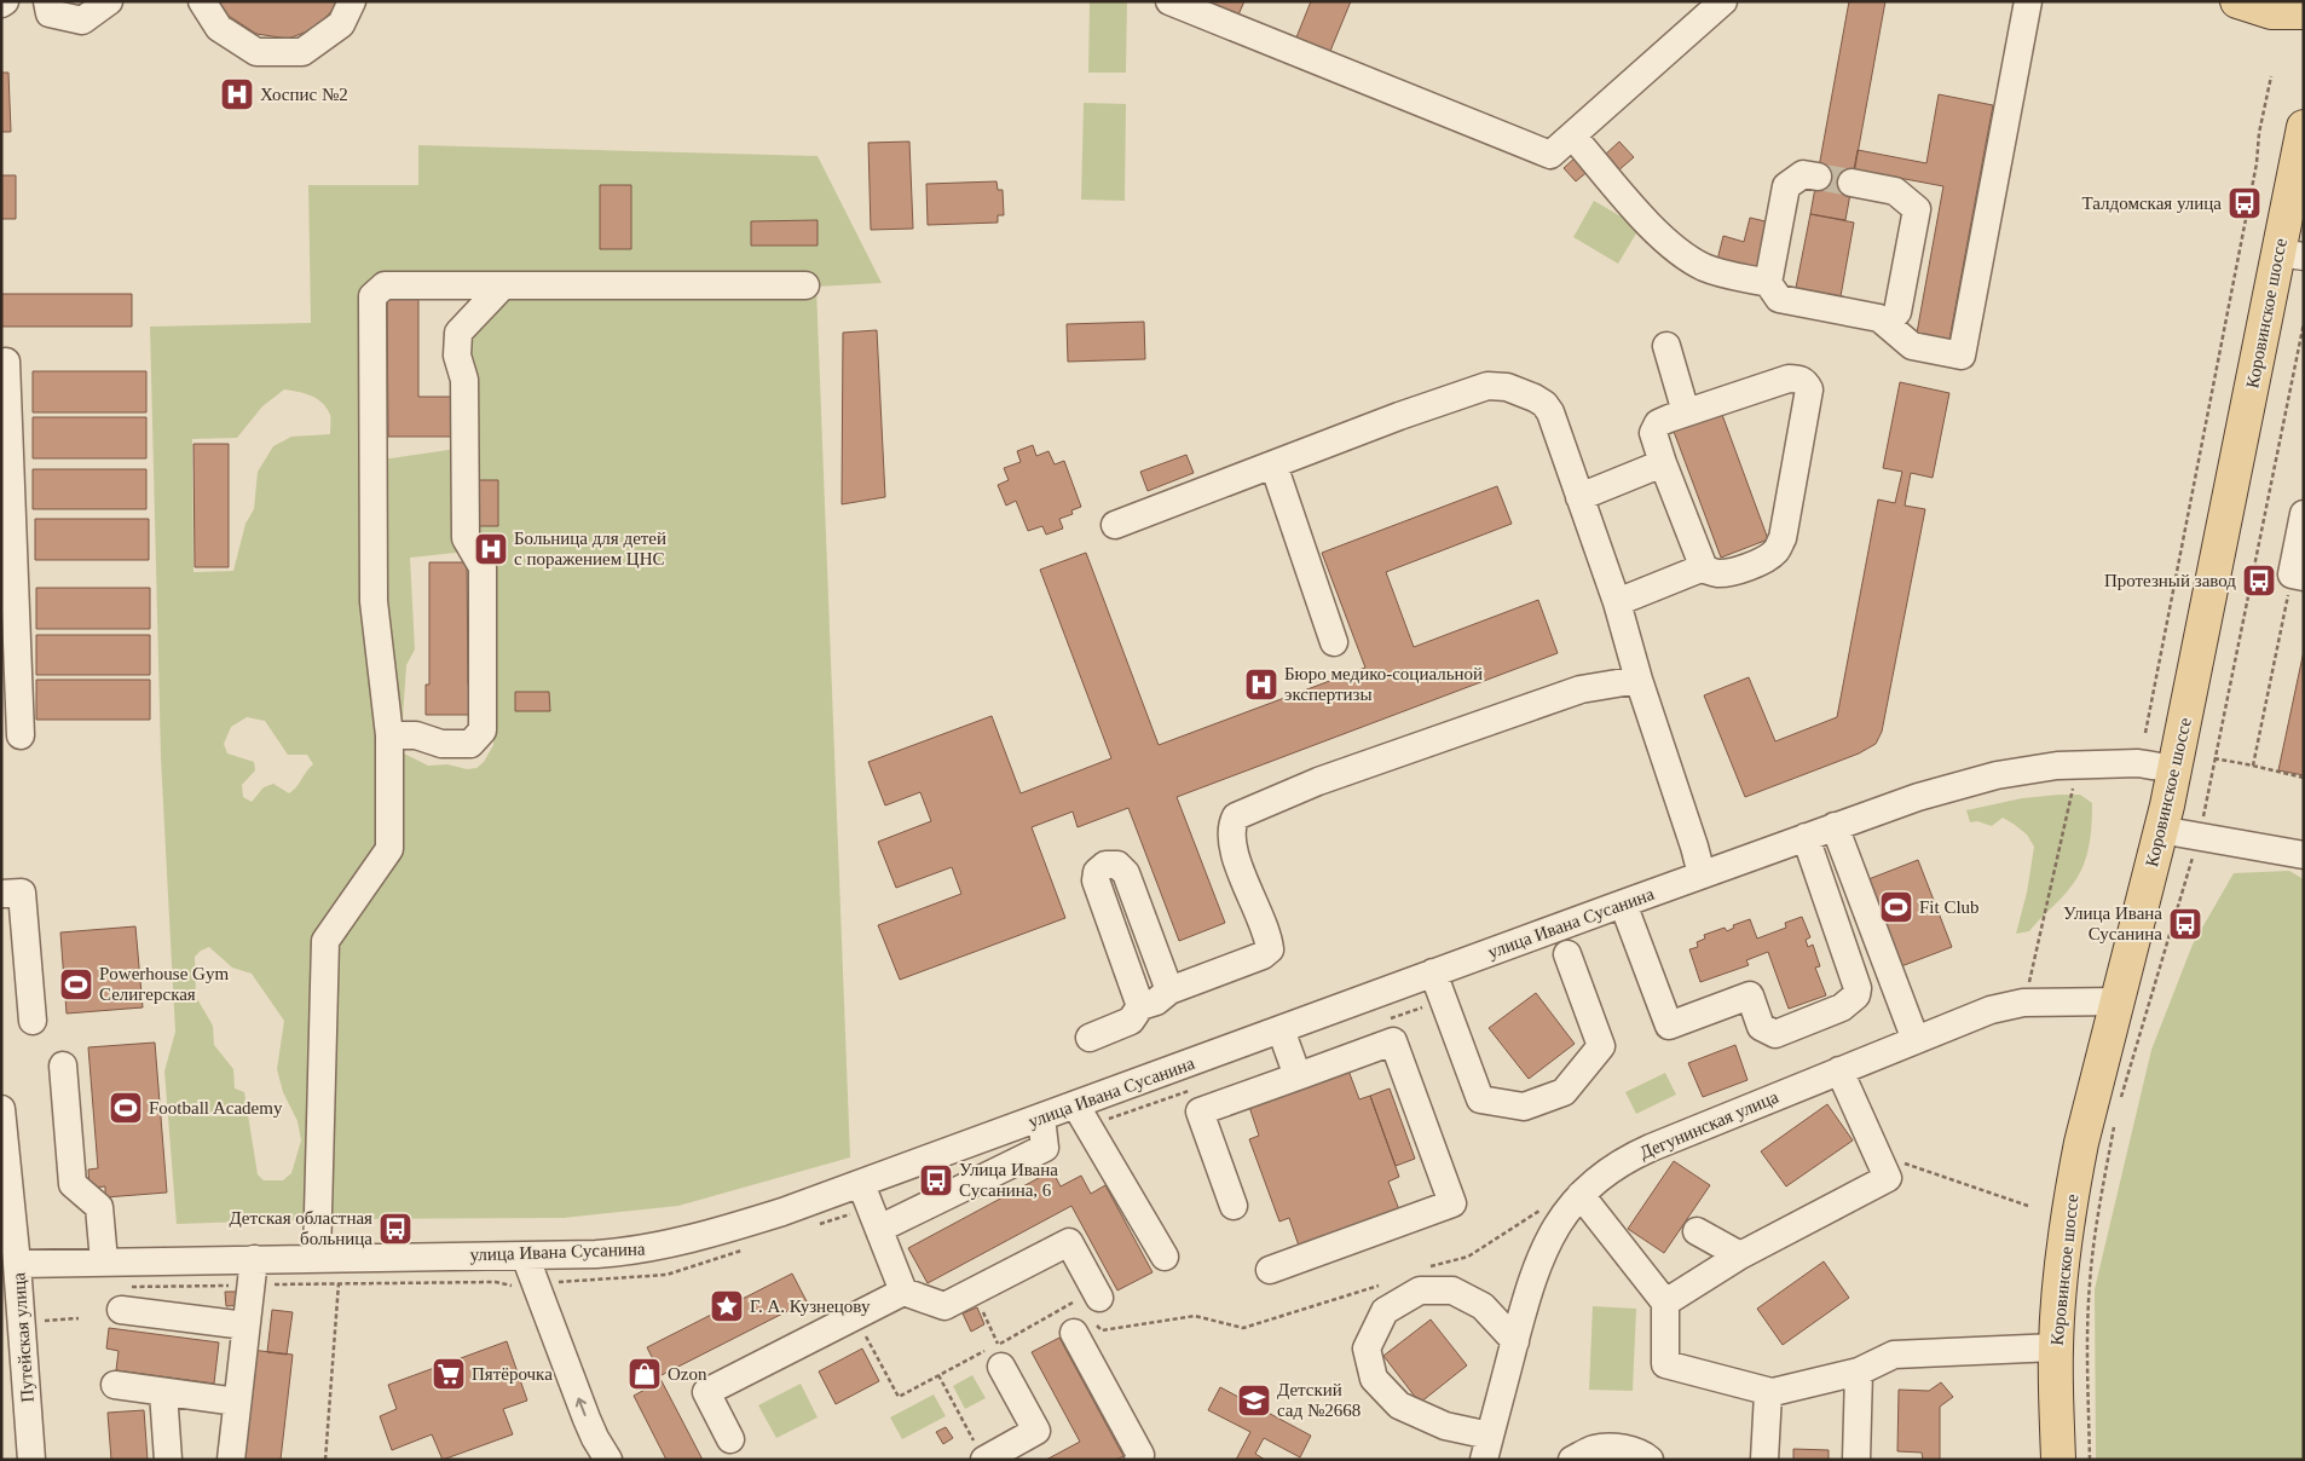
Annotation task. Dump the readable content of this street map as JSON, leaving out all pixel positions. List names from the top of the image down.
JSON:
{
  "streets": {
    "main road": ["Коровинское шоссе"],
    "street": ["улица Ивана Сусанина", "Дегунинская улица", "Путейская улица"]
  },
  "crossings": [
    ["Коровинское шоссе", "улица Ивана Сусанина"],
    ["Коровинское шоссе", "Дегунинская улица"],
    ["улица Ивана Сусанина", "Путейская улица"]
  ],
  "places": {
    "hospital": ["Хоспис №2", "Больница для детей с поражением ЦНС", "Бюро медико-социальной экспертизы"],
    "bus stop": [
      "Талдомская улица",
      "Протезный завод",
      "Улица Ивана Сусанина",
      "Улица Ивана Сусанина, 6",
      "Детская областная больница"
    ],
    "sports": ["Fit Club", "Powerhouse Gym Селигерская", "Football Academy"],
    "place": ["Г. А. Кузнецову"],
    "supermarket": ["Пятёрочка"],
    "shop": ["Ozon"],
    "school or university": ["Детский сад №2668"]
  }
}
